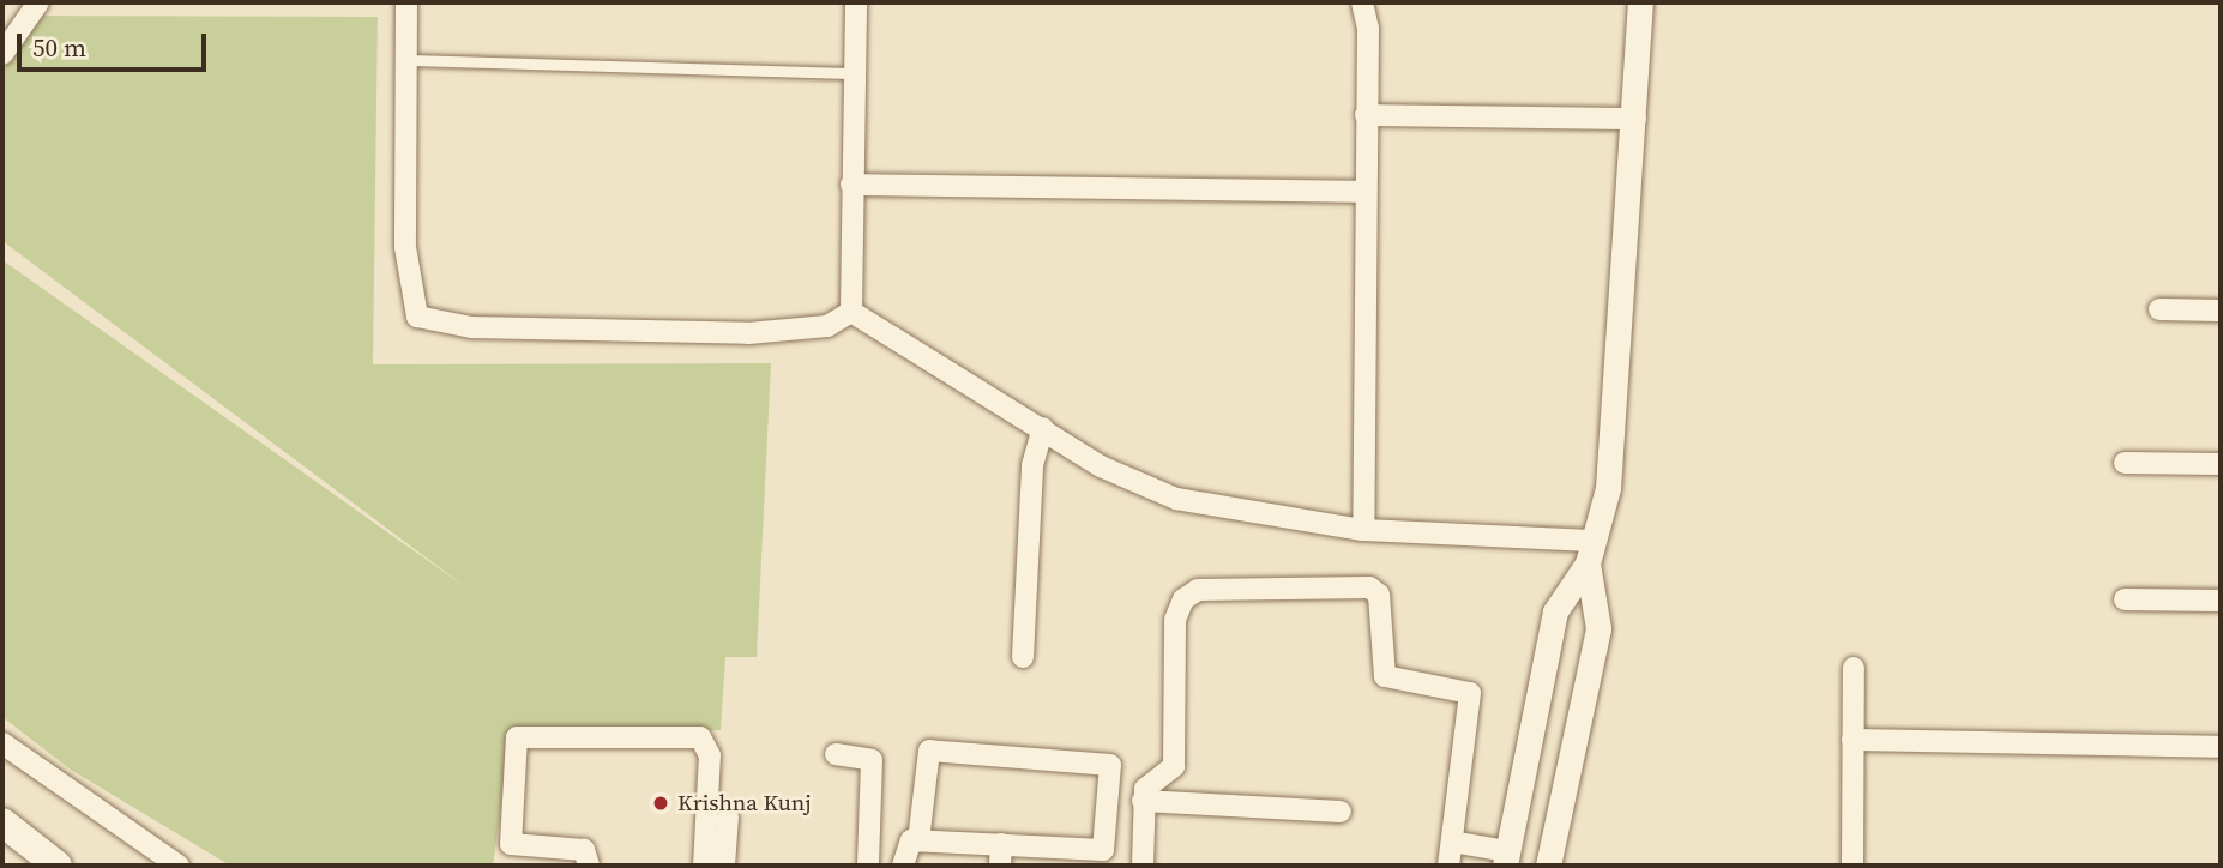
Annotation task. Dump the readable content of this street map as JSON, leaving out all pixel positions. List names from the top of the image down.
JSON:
{
  "places": ["Krishna Kunj"],
  "scale_bar": "50 m"
}
